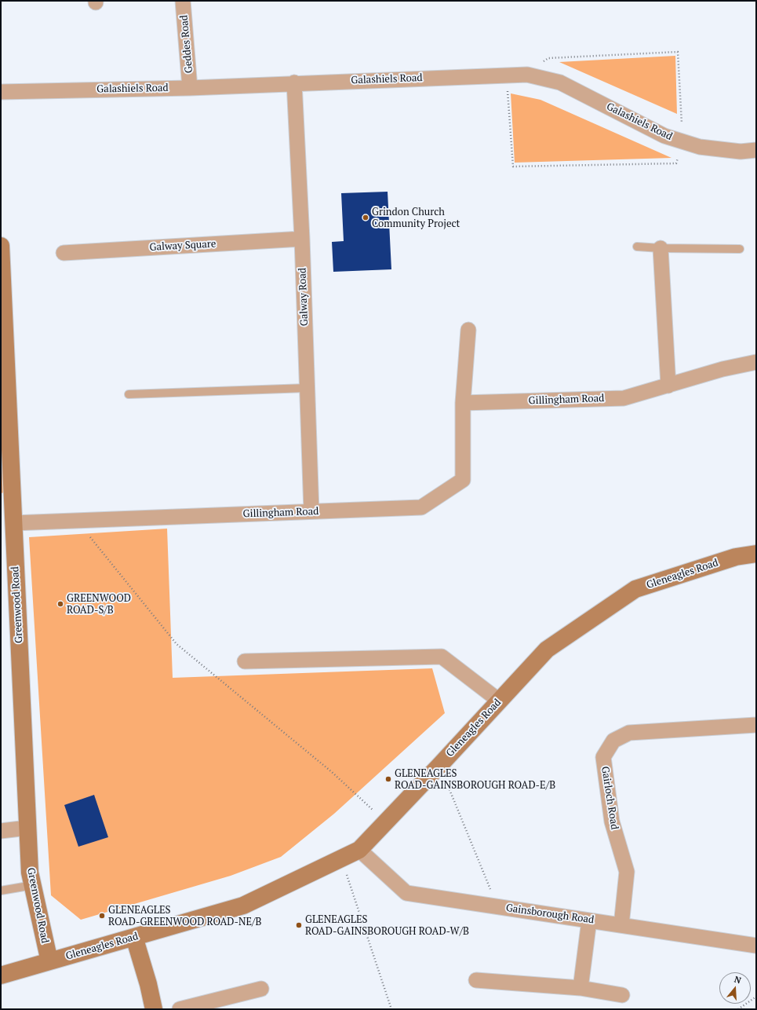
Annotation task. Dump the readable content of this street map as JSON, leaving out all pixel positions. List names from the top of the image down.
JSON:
{
  "streets": {
    "street": [
      "Geddes Road",
      "Galashiels Road",
      "Galway Square",
      "Galway Road",
      "Gillingham Road",
      "Gleneagles Road",
      "Greenwood Road",
      "Gairloch Road",
      "Gainsborough Road"
    ]
  },
  "crossings": [
    ["Geddes Road", "Galashiels Road"],
    ["Galashiels Road", "Galway Road"],
    ["Galway Square", "Galway Road"],
    ["Galway Road", "Gillingham Road"],
    ["Gillingham Road", "Greenwood Road"],
    ["Gleneagles Road", "Greenwood Road"],
    ["Gleneagles Road", "Gainsborough Road"],
    ["Gairloch Road", "Gainsborough Road"]
  ],
  "places": [
    "Grindon Church Community Project",
    "GREENWOOD ROAD-S/B",
    "GLENEAGLES ROAD-GAINSBOROUGH ROAD-E/B",
    "GLENEAGLES ROAD-GREENWOOD ROAD-NE/B",
    "GLENEAGLES ROAD-GAINSBOROUGH ROAD-W/B"
  ],
  "north": "top"
}
